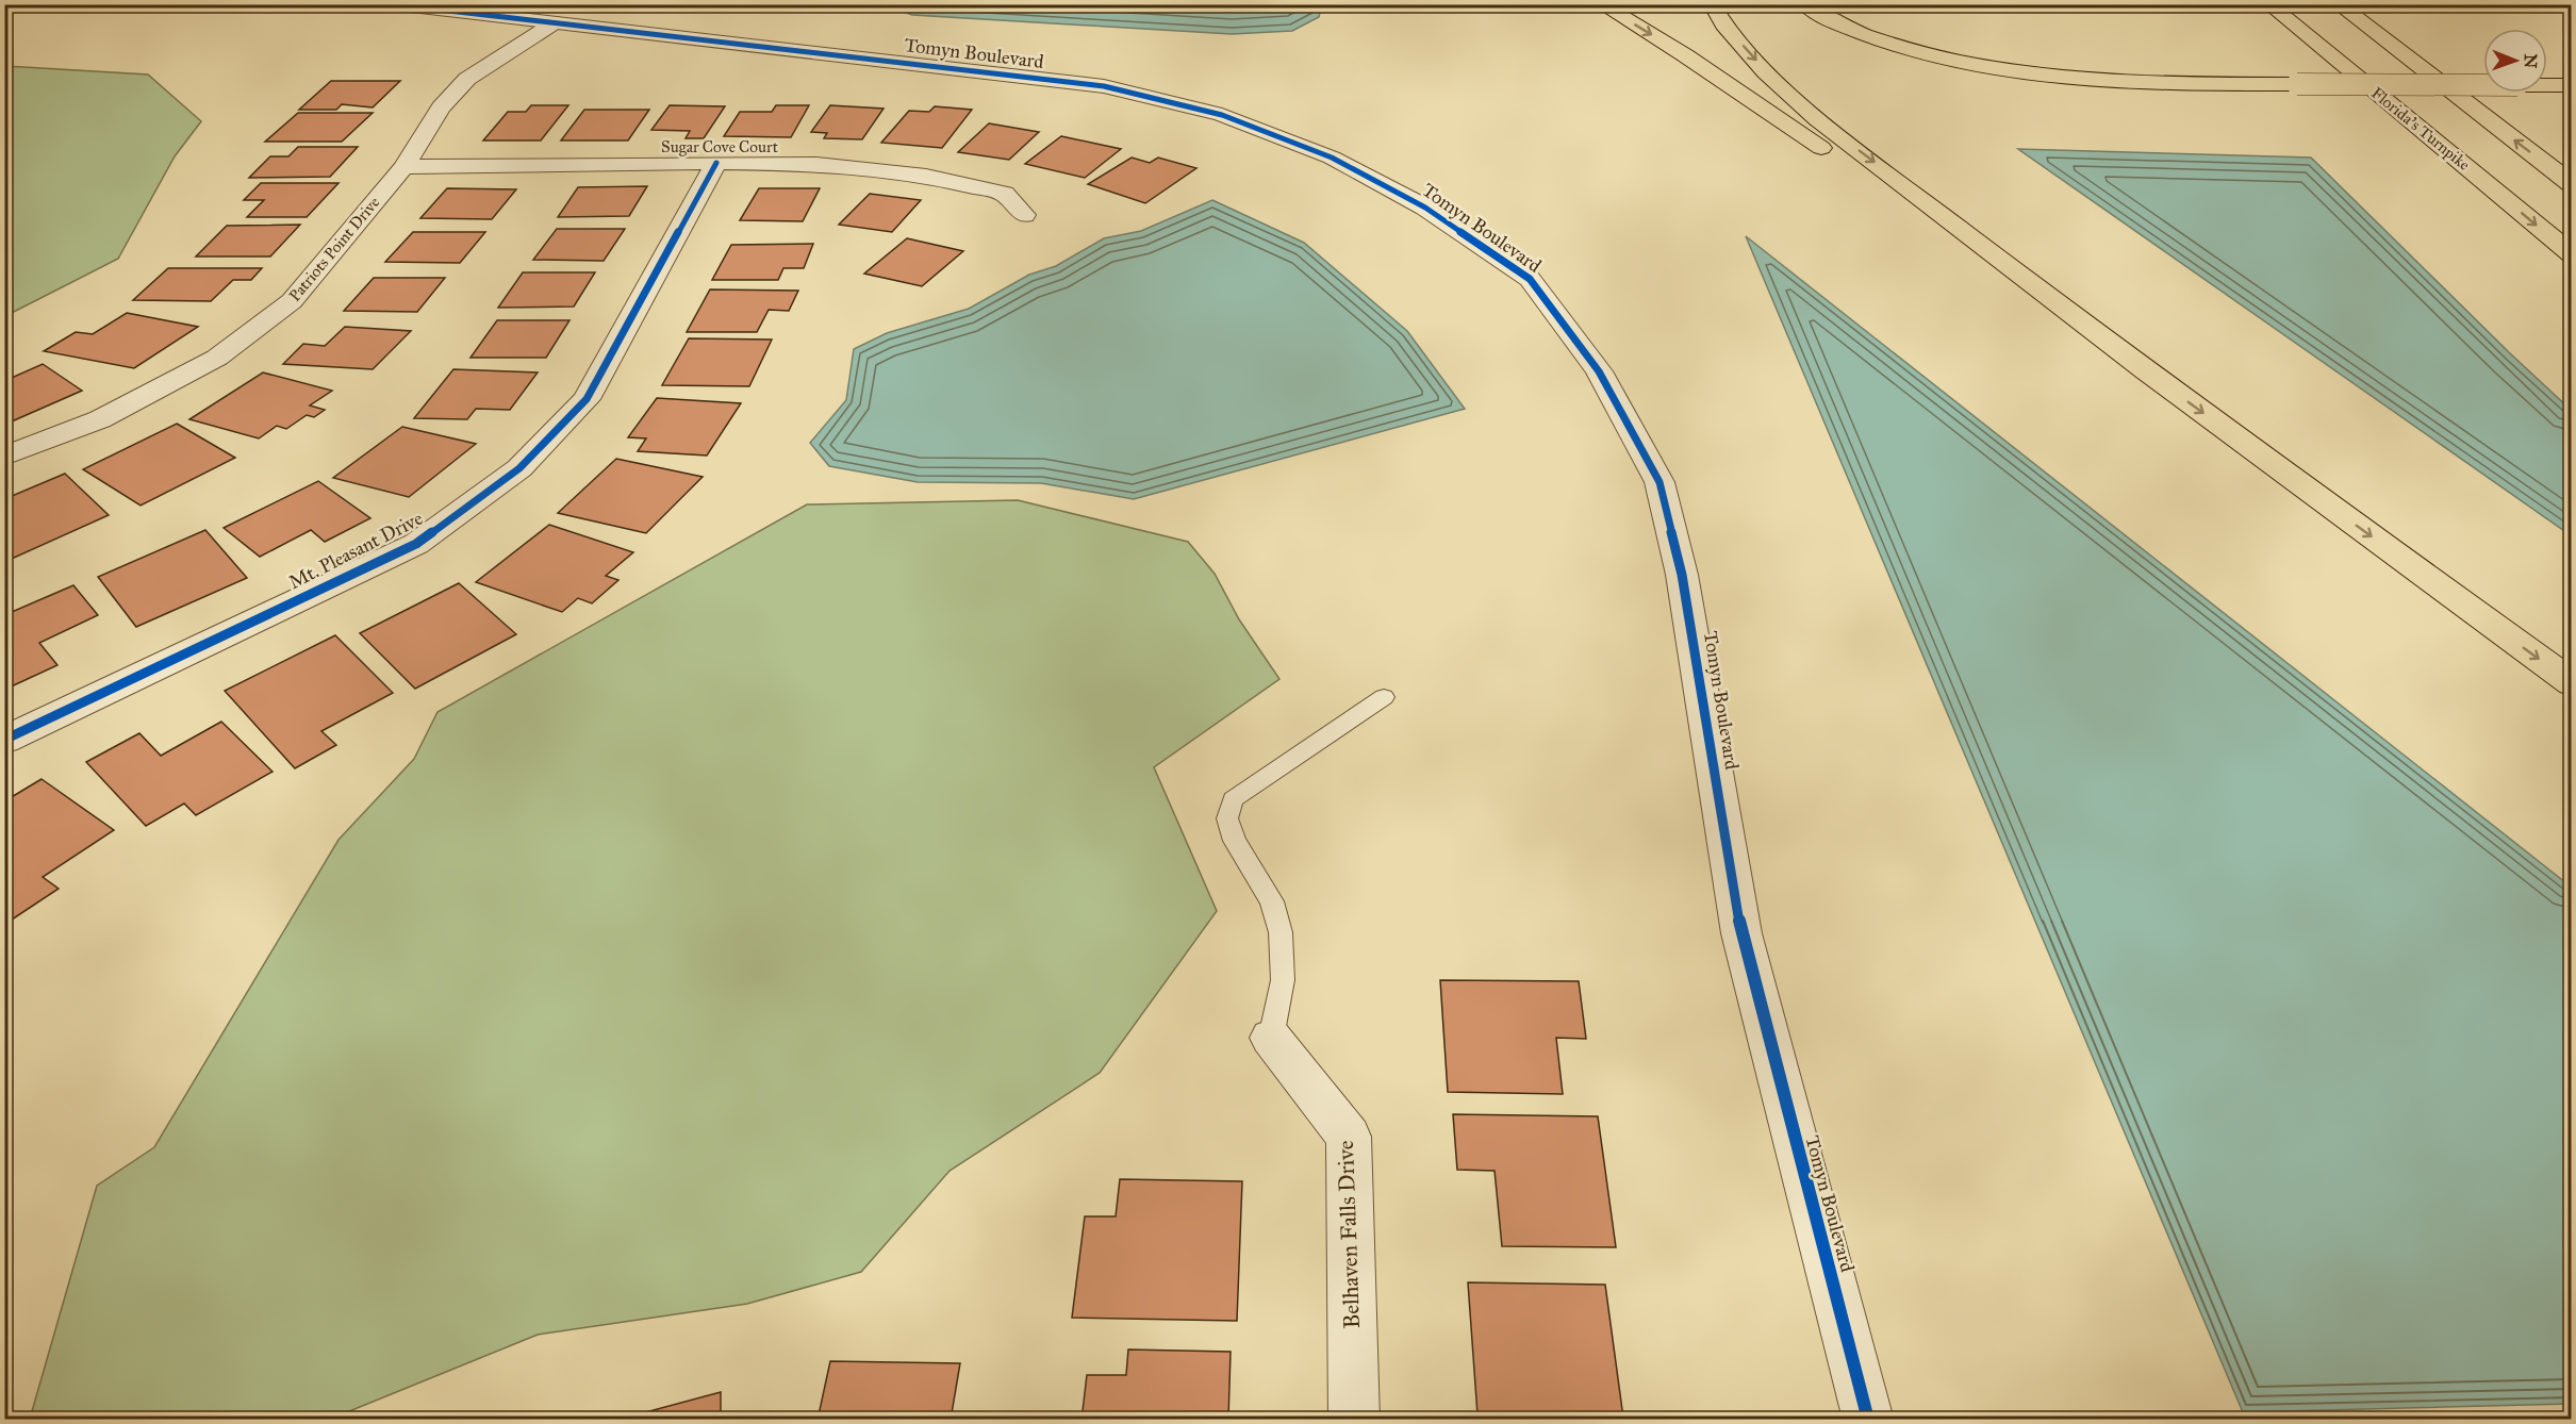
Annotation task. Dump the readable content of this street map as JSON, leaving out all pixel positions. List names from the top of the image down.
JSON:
{
  "streets": {
    "highway": ["Florida's Turnpike"],
    "street": [
      "Tomyn Boulevard",
      "Sugar Cove Court",
      "Patriots Point Drive",
      "Mt. Pleasant Drive",
      "Belhaven Falls Drive"
    ]
  },
  "crossings": [
    ["Tomyn Boulevard", "Patriots Point Drive"],
    ["Sugar Cove Court", "Patriots Point Drive"],
    ["Sugar Cove Court", "Mt. Pleasant Drive"]
  ],
  "north": "right"
}
